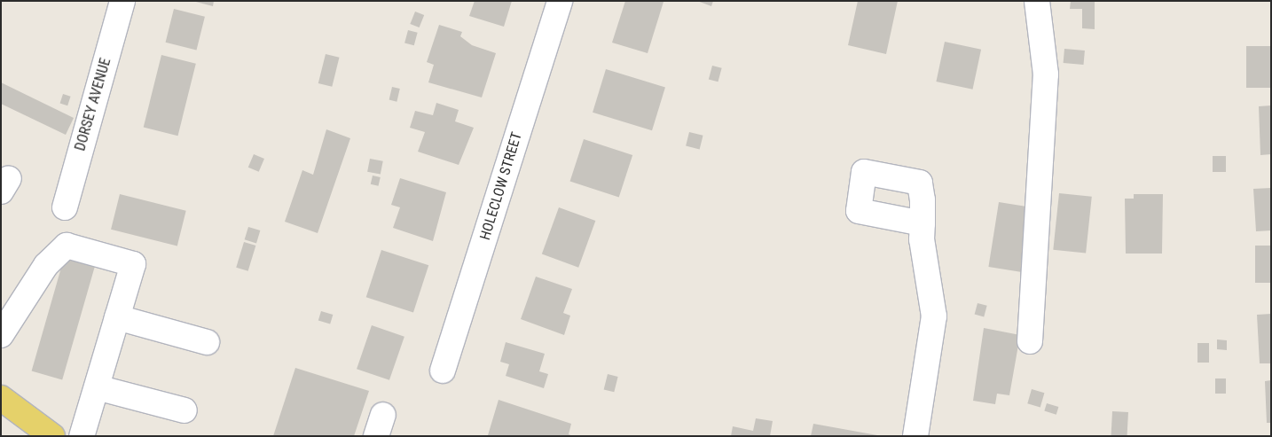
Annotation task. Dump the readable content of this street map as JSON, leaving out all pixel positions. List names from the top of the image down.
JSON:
{
  "streets": {
    "street": ["DORSEY AVENUE", "HOLECLOW STREET"]
  }
}
